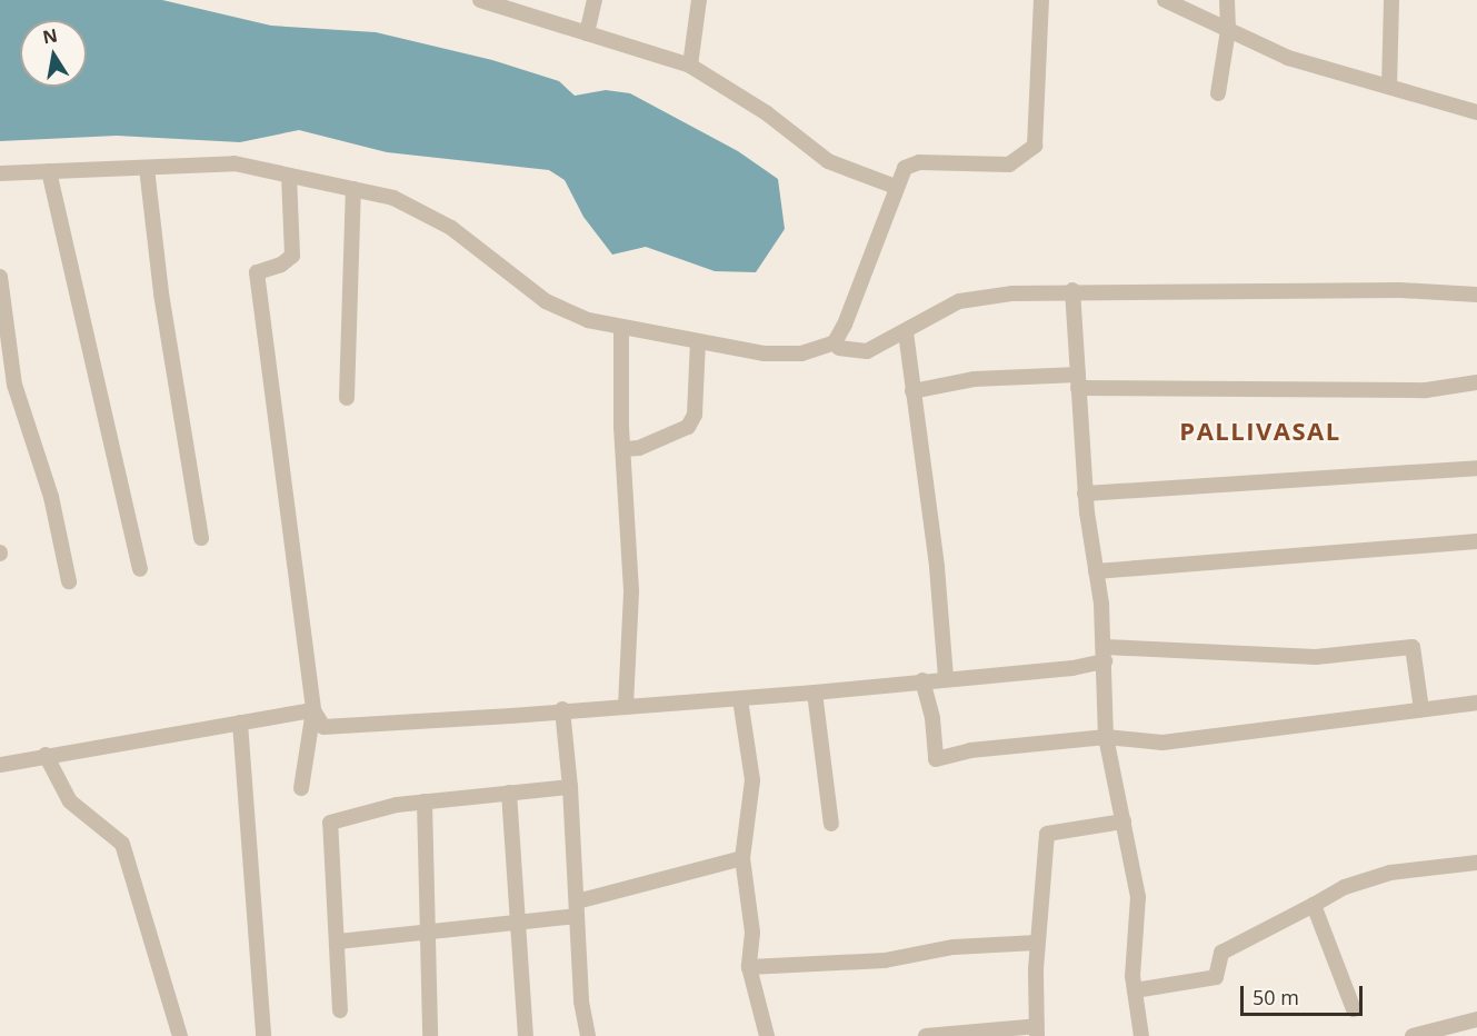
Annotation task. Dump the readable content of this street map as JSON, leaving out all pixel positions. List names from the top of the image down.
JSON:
{
  "districts": ["PALLIVASAL"],
  "scale_bar": "50 m",
  "north": "top"
}
